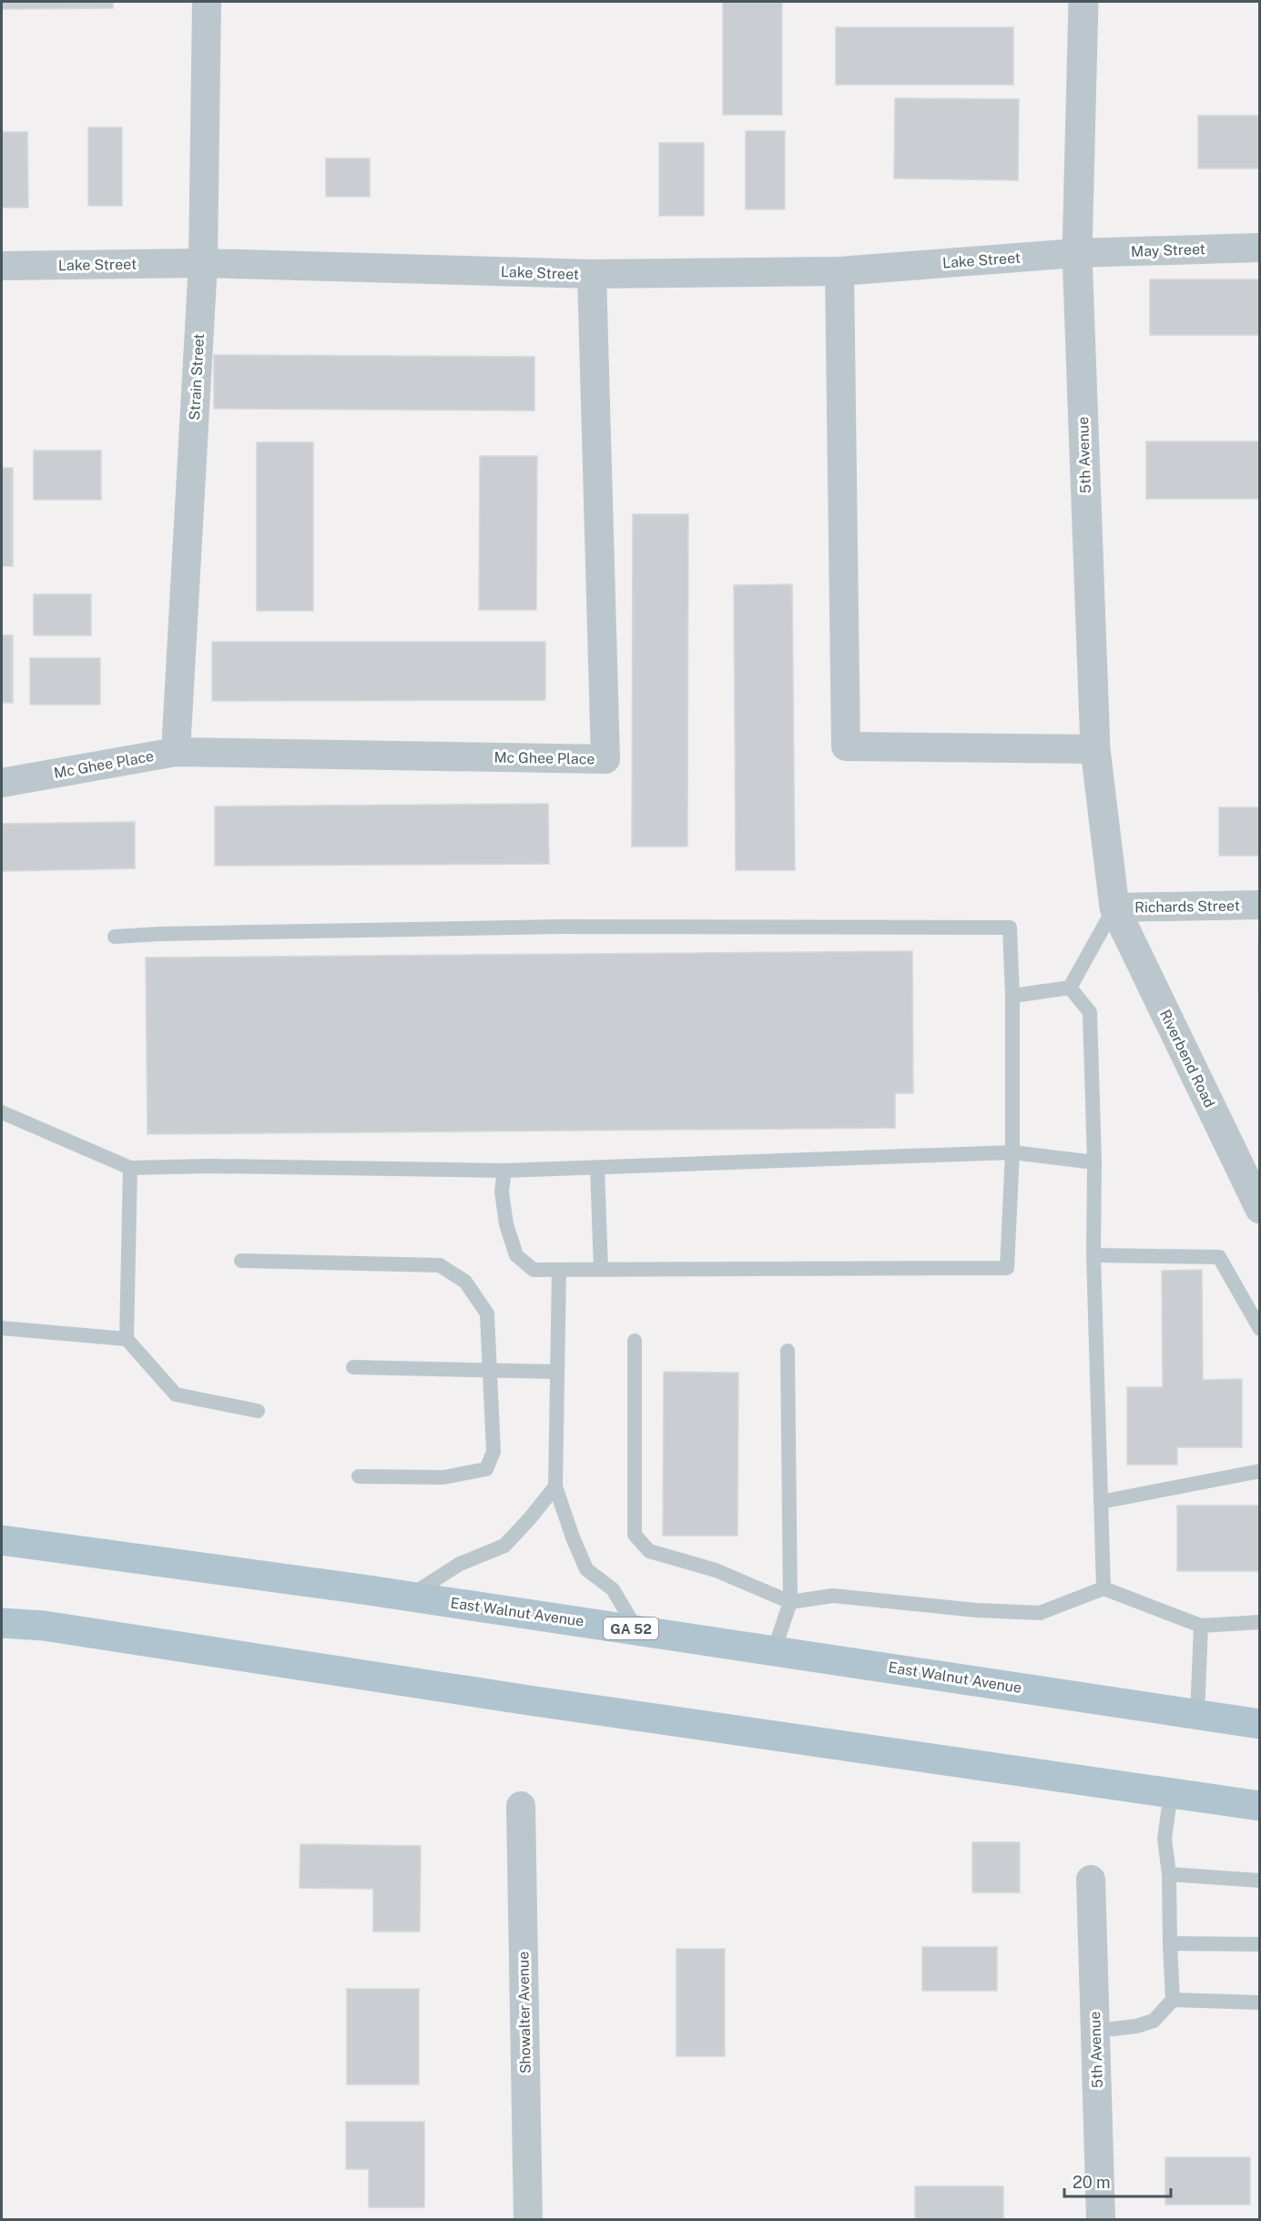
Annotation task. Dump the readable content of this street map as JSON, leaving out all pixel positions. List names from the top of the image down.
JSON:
{
  "streets": {
    "main road": ["East Walnut Avenue", "GA 52"],
    "street": [
      "May Street",
      "Lake Street",
      "Strain Street",
      "5th Avenue",
      "Mc Ghee Place",
      "Richards Street",
      "Riverbend Road",
      "Showalter Avenue"
    ]
  },
  "crossings": [
    ["May Street", "Lake Street"],
    ["May Street", "5th Avenue"],
    ["Lake Street", "Strain Street"],
    ["Lake Street", "5th Avenue"],
    ["Lake Street", "Mc Ghee Place"],
    ["Strain Street", "Mc Ghee Place"],
    ["5th Avenue", "Richards Street"],
    ["5th Avenue", "Riverbend Road"],
    ["Richards Street", "Riverbend Road"]
  ],
  "scale_bar": "20 m"
}
